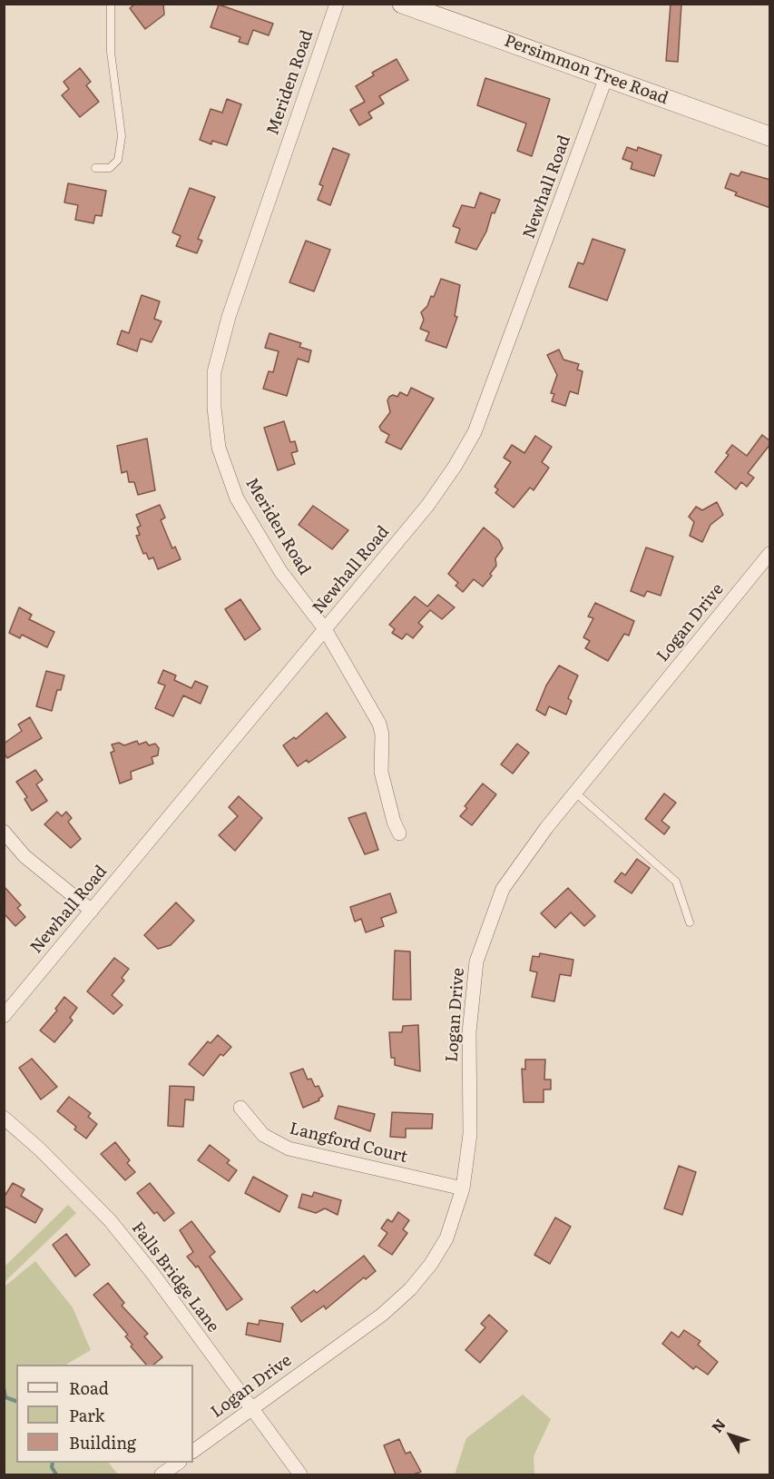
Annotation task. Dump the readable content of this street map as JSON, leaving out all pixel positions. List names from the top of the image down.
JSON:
{
  "streets": {
    "main road": ["Persimmon Tree Road"],
    "street": [
      "Meriden Road",
      "Newhall Road",
      "Logan Drive",
      "Langford Court",
      "Falls Bridge Lane"
    ]
  },
  "crossings": [
    ["Persimmon Tree Road", "Newhall Road"],
    ["Meriden Road", "Newhall Road"],
    ["Logan Drive", "Langford Court"],
    ["Logan Drive", "Falls Bridge Lane"]
  ],
  "legend": ["Road", "Park", "Building"],
  "north": "top left"
}
